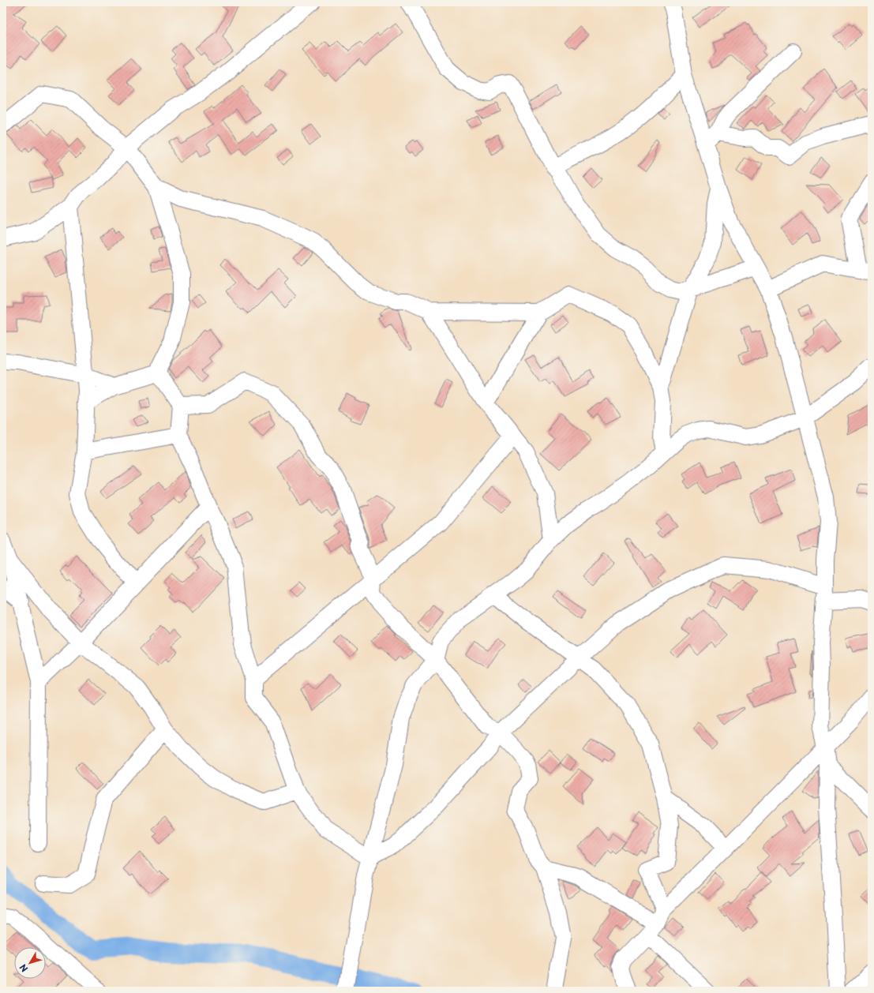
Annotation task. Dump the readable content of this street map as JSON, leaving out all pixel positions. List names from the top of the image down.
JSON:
{
  "north": "bottom left"
}
